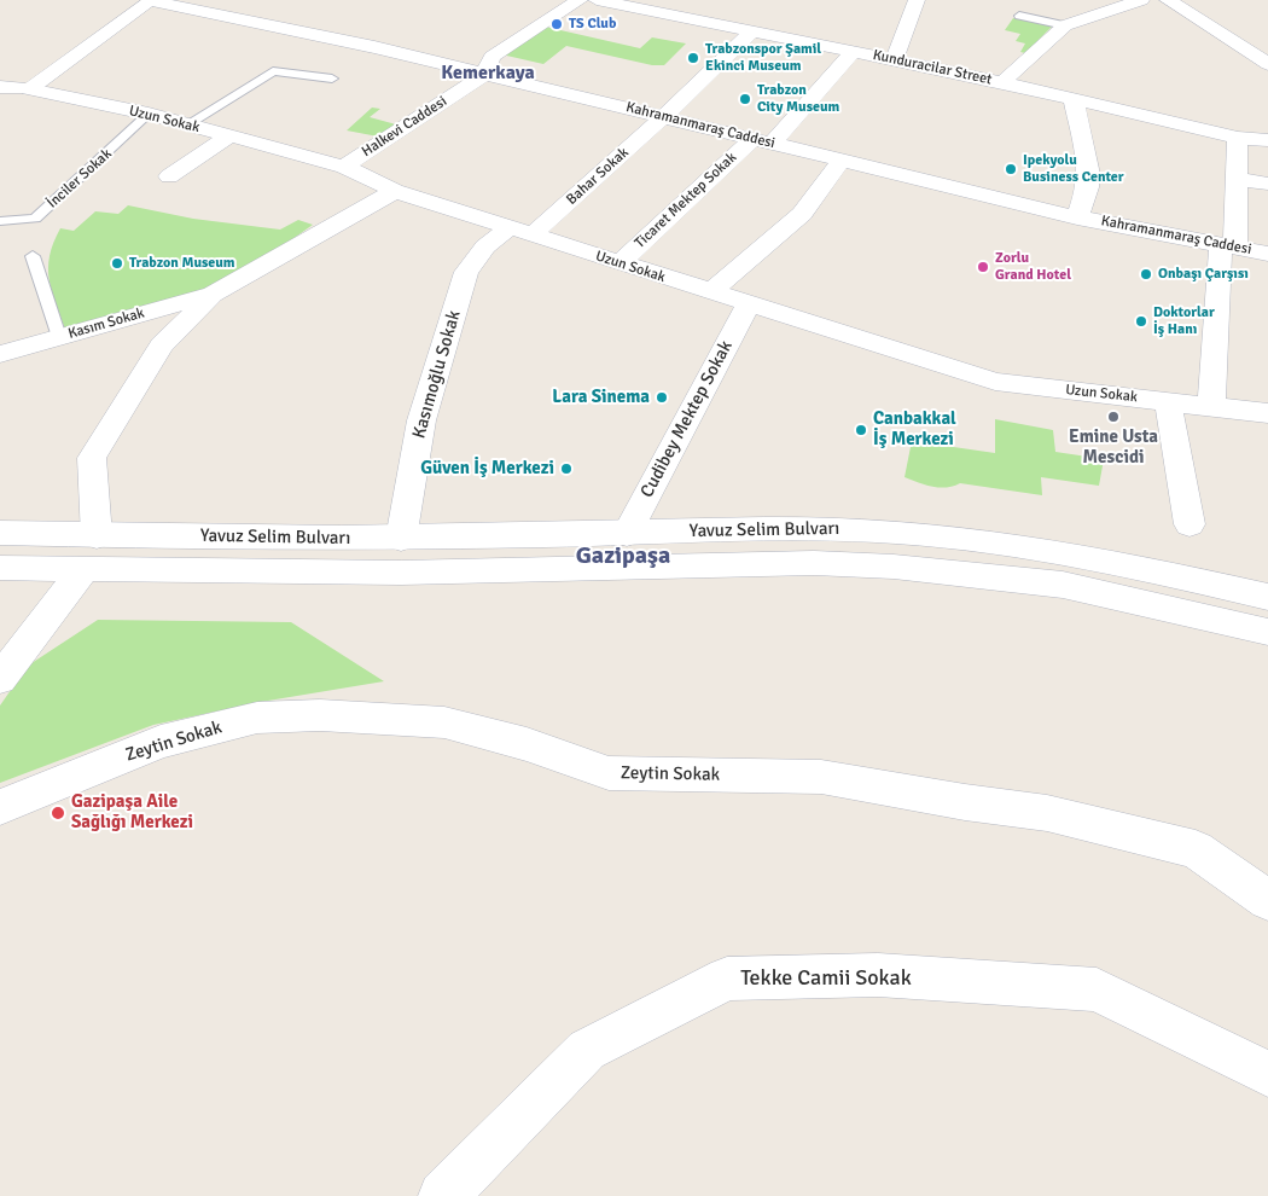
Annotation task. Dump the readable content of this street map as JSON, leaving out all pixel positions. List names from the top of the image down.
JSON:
{
  "streets": {
    "street": [
      "Kunduracilar Street",
      "Uzun Sokak",
      "Kahramanmaraş Caddesi",
      "Halkevi Caddesi",
      "Bahar Sokak",
      "Ticaret Mektep Sokak",
      "Kasım Sokak",
      "Kasımoğlu Sokak",
      "Cudibey Mektep Sokak",
      "Yavuz Selim Bulvarı",
      "Zeytin Sokak",
      "Tekke Camii Sokak"
    ],
    "lane": ["İnciler Sokak"]
  },
  "crossings": [
    ["Kunduracilar Street", "Bahar Sokak"],
    ["Kunduracilar Street", "Ticaret Mektep Sokak"],
    ["Uzun Sokak", "Halkevi Caddesi"],
    ["Uzun Sokak", "Bahar Sokak"],
    ["Uzun Sokak", "İnciler Sokak"],
    ["Uzun Sokak", "Ticaret Mektep Sokak"],
    ["Uzun Sokak", "Kasımoğlu Sokak"],
    ["Uzun Sokak", "Cudibey Mektep Sokak"],
    ["Kahramanmaraş Caddesi", "Halkevi Caddesi"],
    ["Kahramanmaraş Caddesi", "Bahar Sokak"],
    ["Kahramanmaraş Caddesi", "Ticaret Mektep Sokak"],
    ["Bahar Sokak", "Kasımoğlu Sokak"],
    ["Kasımoğlu Sokak", "Yavuz Selim Bulvarı"],
    ["Cudibey Mektep Sokak", "Yavuz Selim Bulvarı"]
  ],
  "districts": ["Kemerkaya", "Gazipaşa"],
  "places": [
    "TS Club",
    "Trabzonspor Şamil Ekinci Museum",
    "Trabzon City Museum",
    "Ipekyolu Business Center",
    "Trabzon Museum",
    "Zorlu Grand Hotel",
    "Onbaşı Çarşısı",
    "Doktorlar İş Hanı",
    "Lara Sinema",
    "Emine Usta Mescidi",
    "Canbakkal İş Merkezi",
    "Güven İş Merkezi",
    "Gazipaşa Aile Sağlığı Merkezi"
  ]
}
